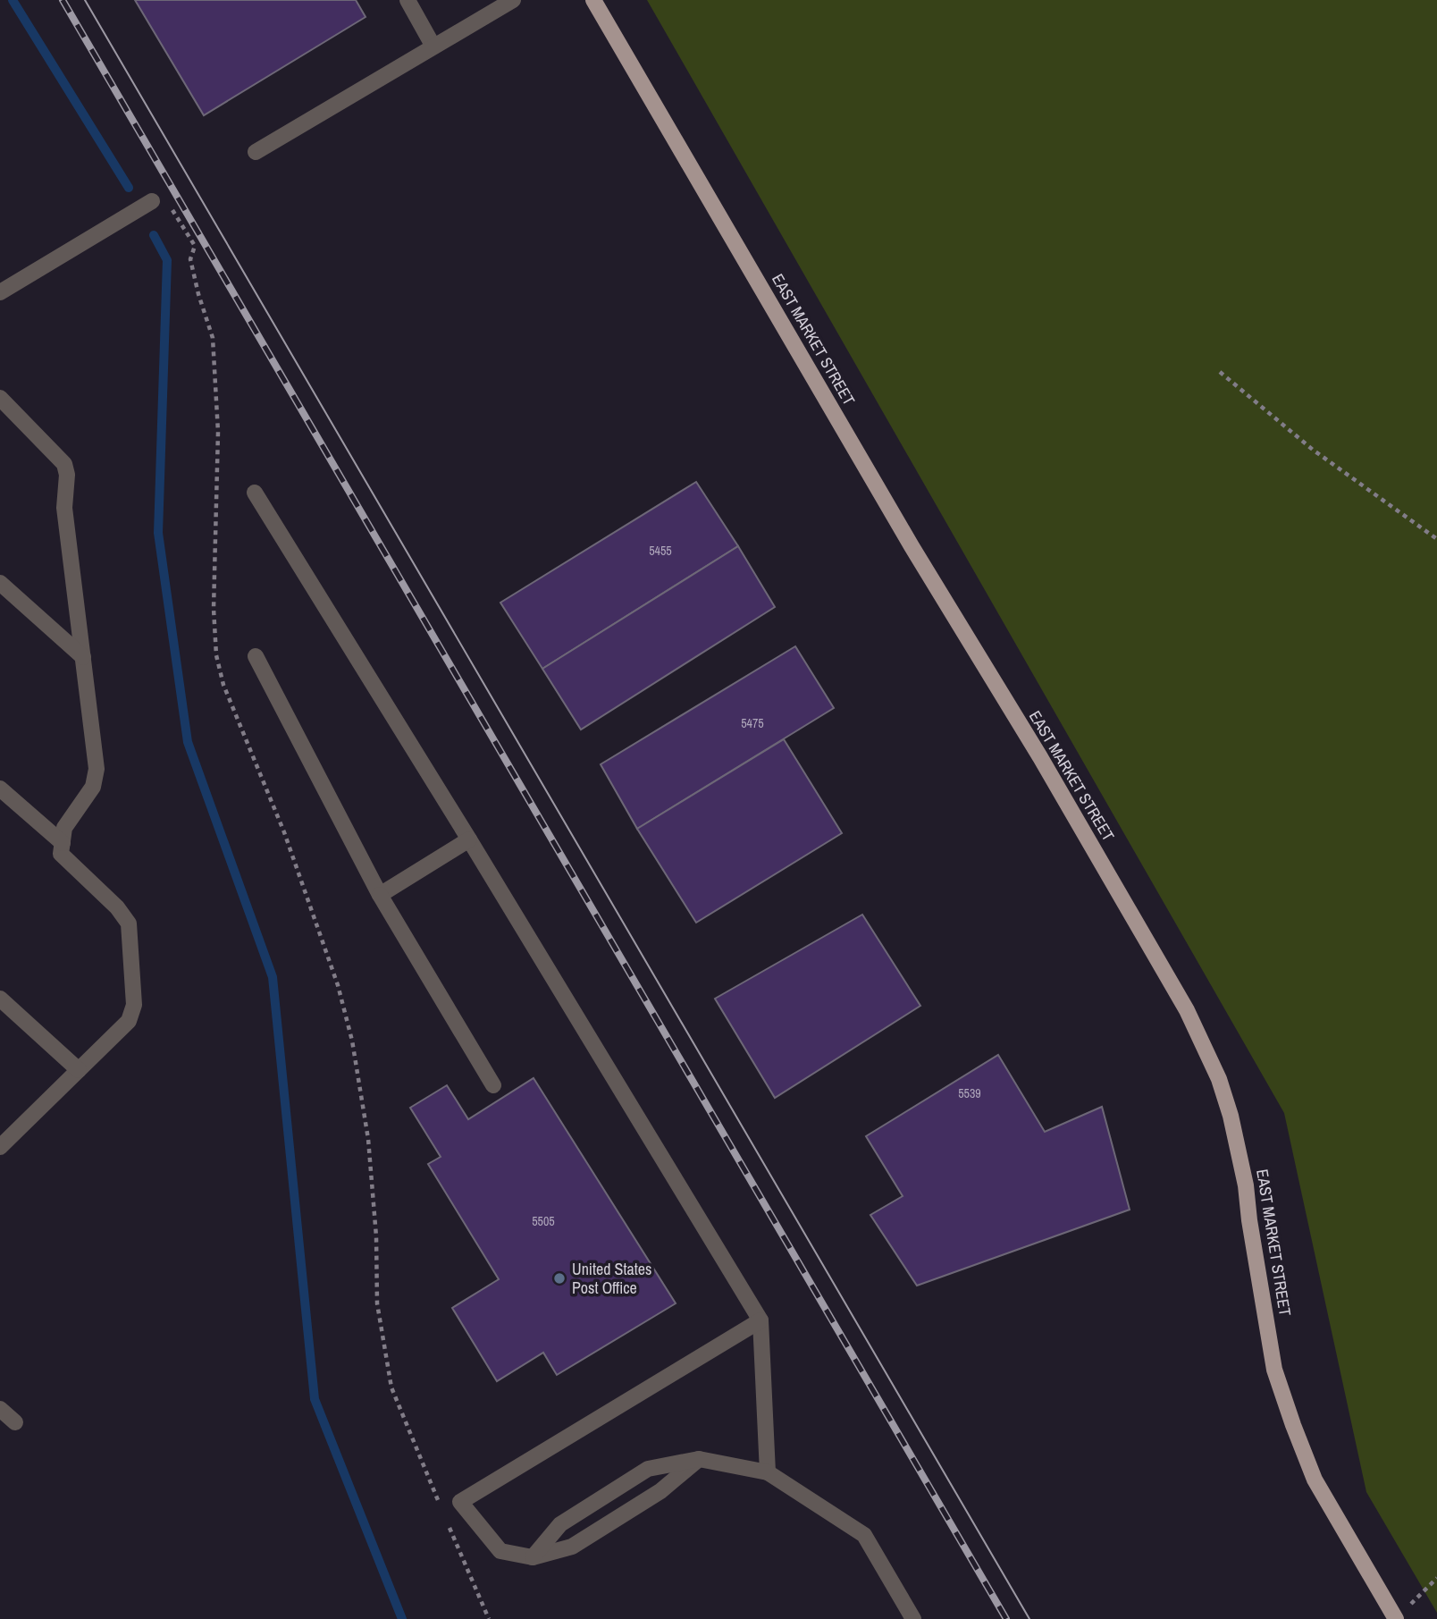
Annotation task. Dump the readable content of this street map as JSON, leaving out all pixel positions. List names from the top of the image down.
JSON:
{
  "streets": {
    "main road": ["EAST MARKET STREET"]
  },
  "places": ["United States Post Office"],
  "house_numbers": [
    "5455",
    "5475",
    "5539",
    "5505"
  ]
}
